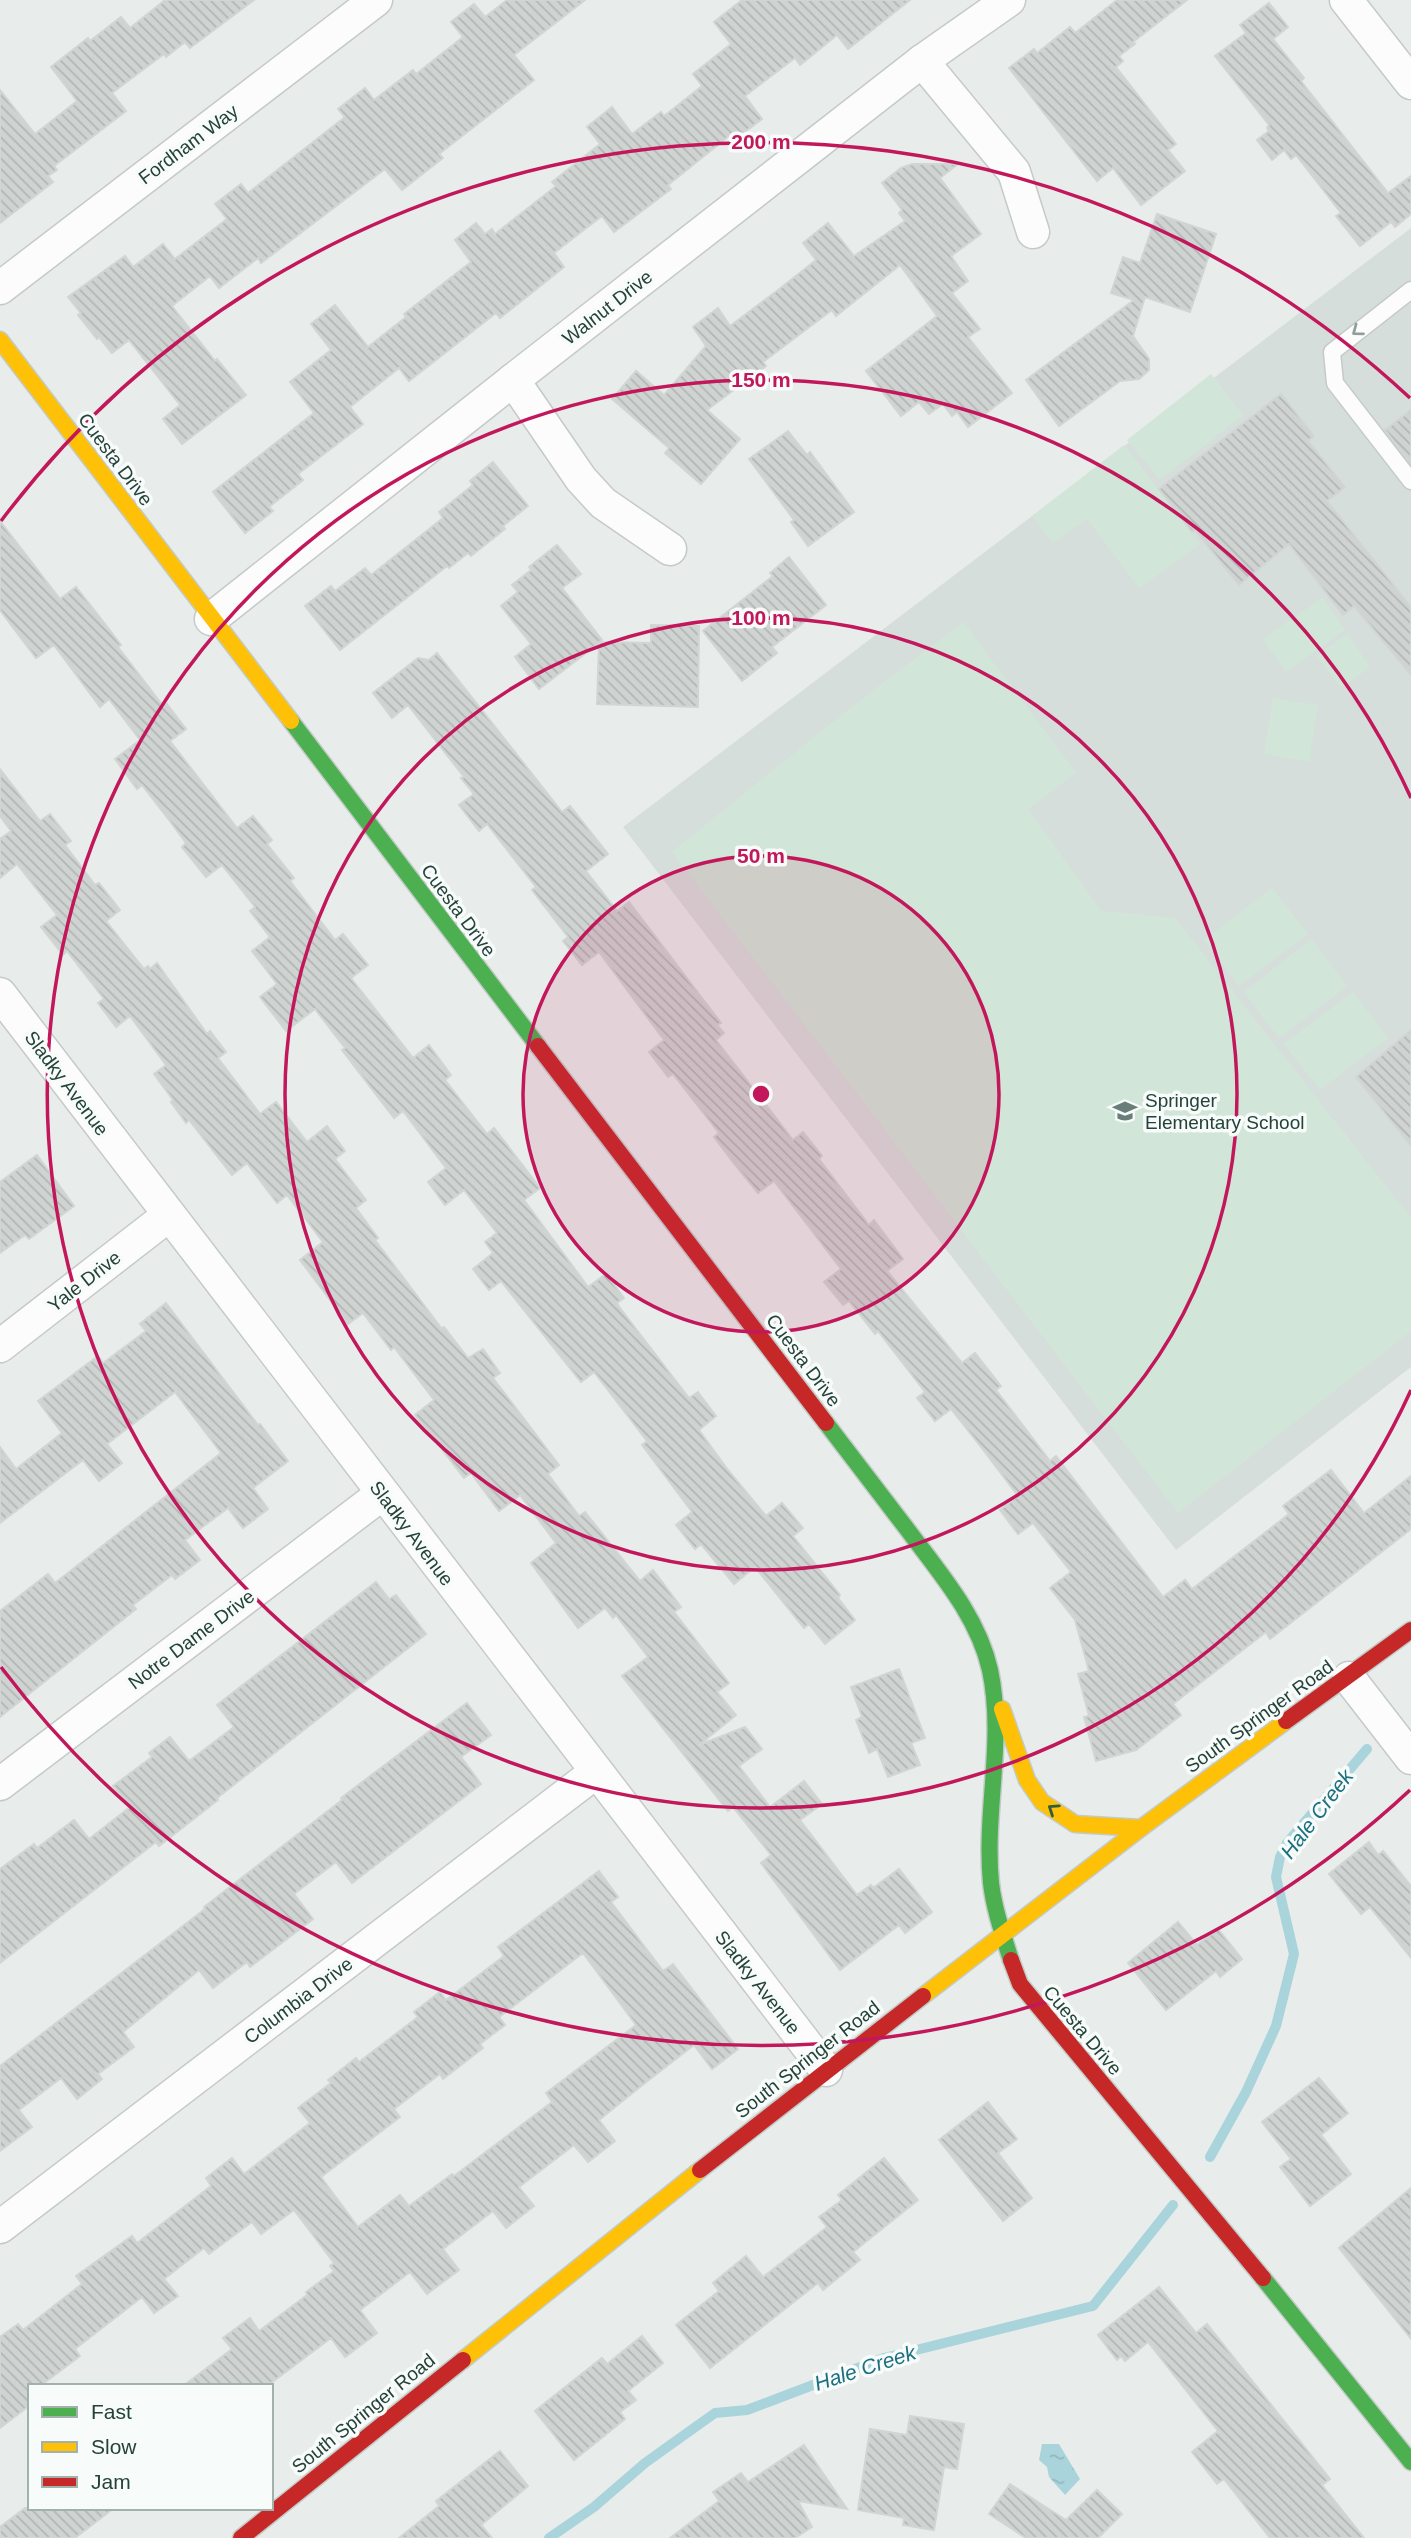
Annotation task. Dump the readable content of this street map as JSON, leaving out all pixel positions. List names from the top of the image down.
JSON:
{
  "streets": {
    "street": [
      "Fordham Way",
      "Walnut Drive",
      "Cuesta Drive",
      "Sladky Avenue",
      "Yale Drive",
      "Notre Dame Drive",
      "South Springer Road",
      "Columbia Drive"
    ]
  },
  "crossings": [
    ["Walnut Drive", "Cuesta Drive"],
    ["Cuesta Drive", "South Springer Road"],
    ["Sladky Avenue", "Yale Drive"],
    ["Sladky Avenue", "Notre Dame Drive"],
    ["Sladky Avenue", "South Springer Road"],
    ["Sladky Avenue", "Columbia Drive"]
  ],
  "water": ["Hale Creek"],
  "places": {
    "school or university": ["Springer Elementary School"]
  },
  "legend": ["Fast", "Slow", "Jam"],
  "rings": [
    "200 m",
    "150 m",
    "100 m",
    "50 m"
  ]
}
